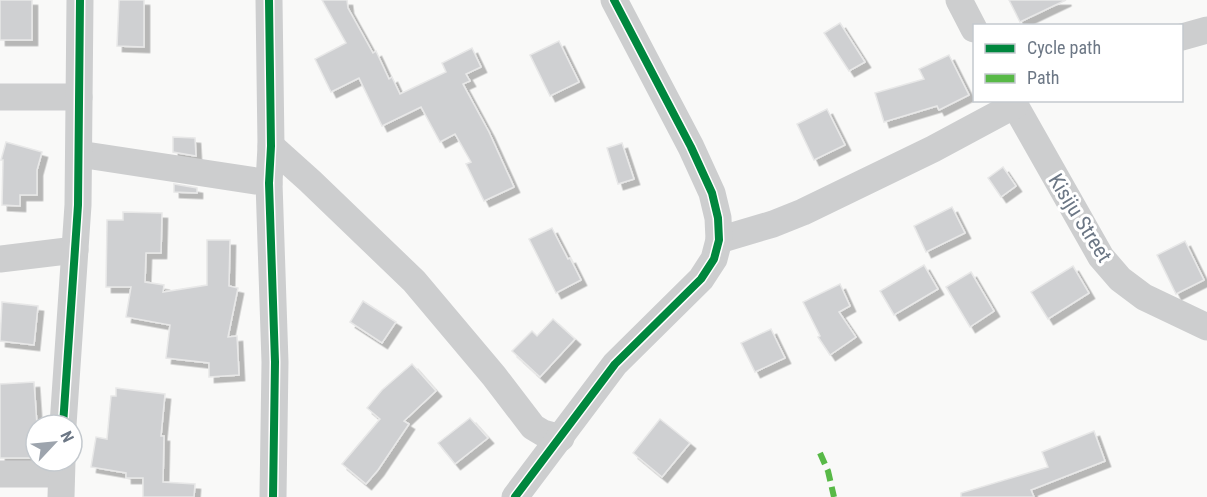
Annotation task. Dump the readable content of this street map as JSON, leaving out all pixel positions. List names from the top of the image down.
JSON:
{
  "streets": {
    "street": ["Kisiju Street"]
  },
  "legend": ["Cycle path", "Path"],
  "north": "top right"
}
